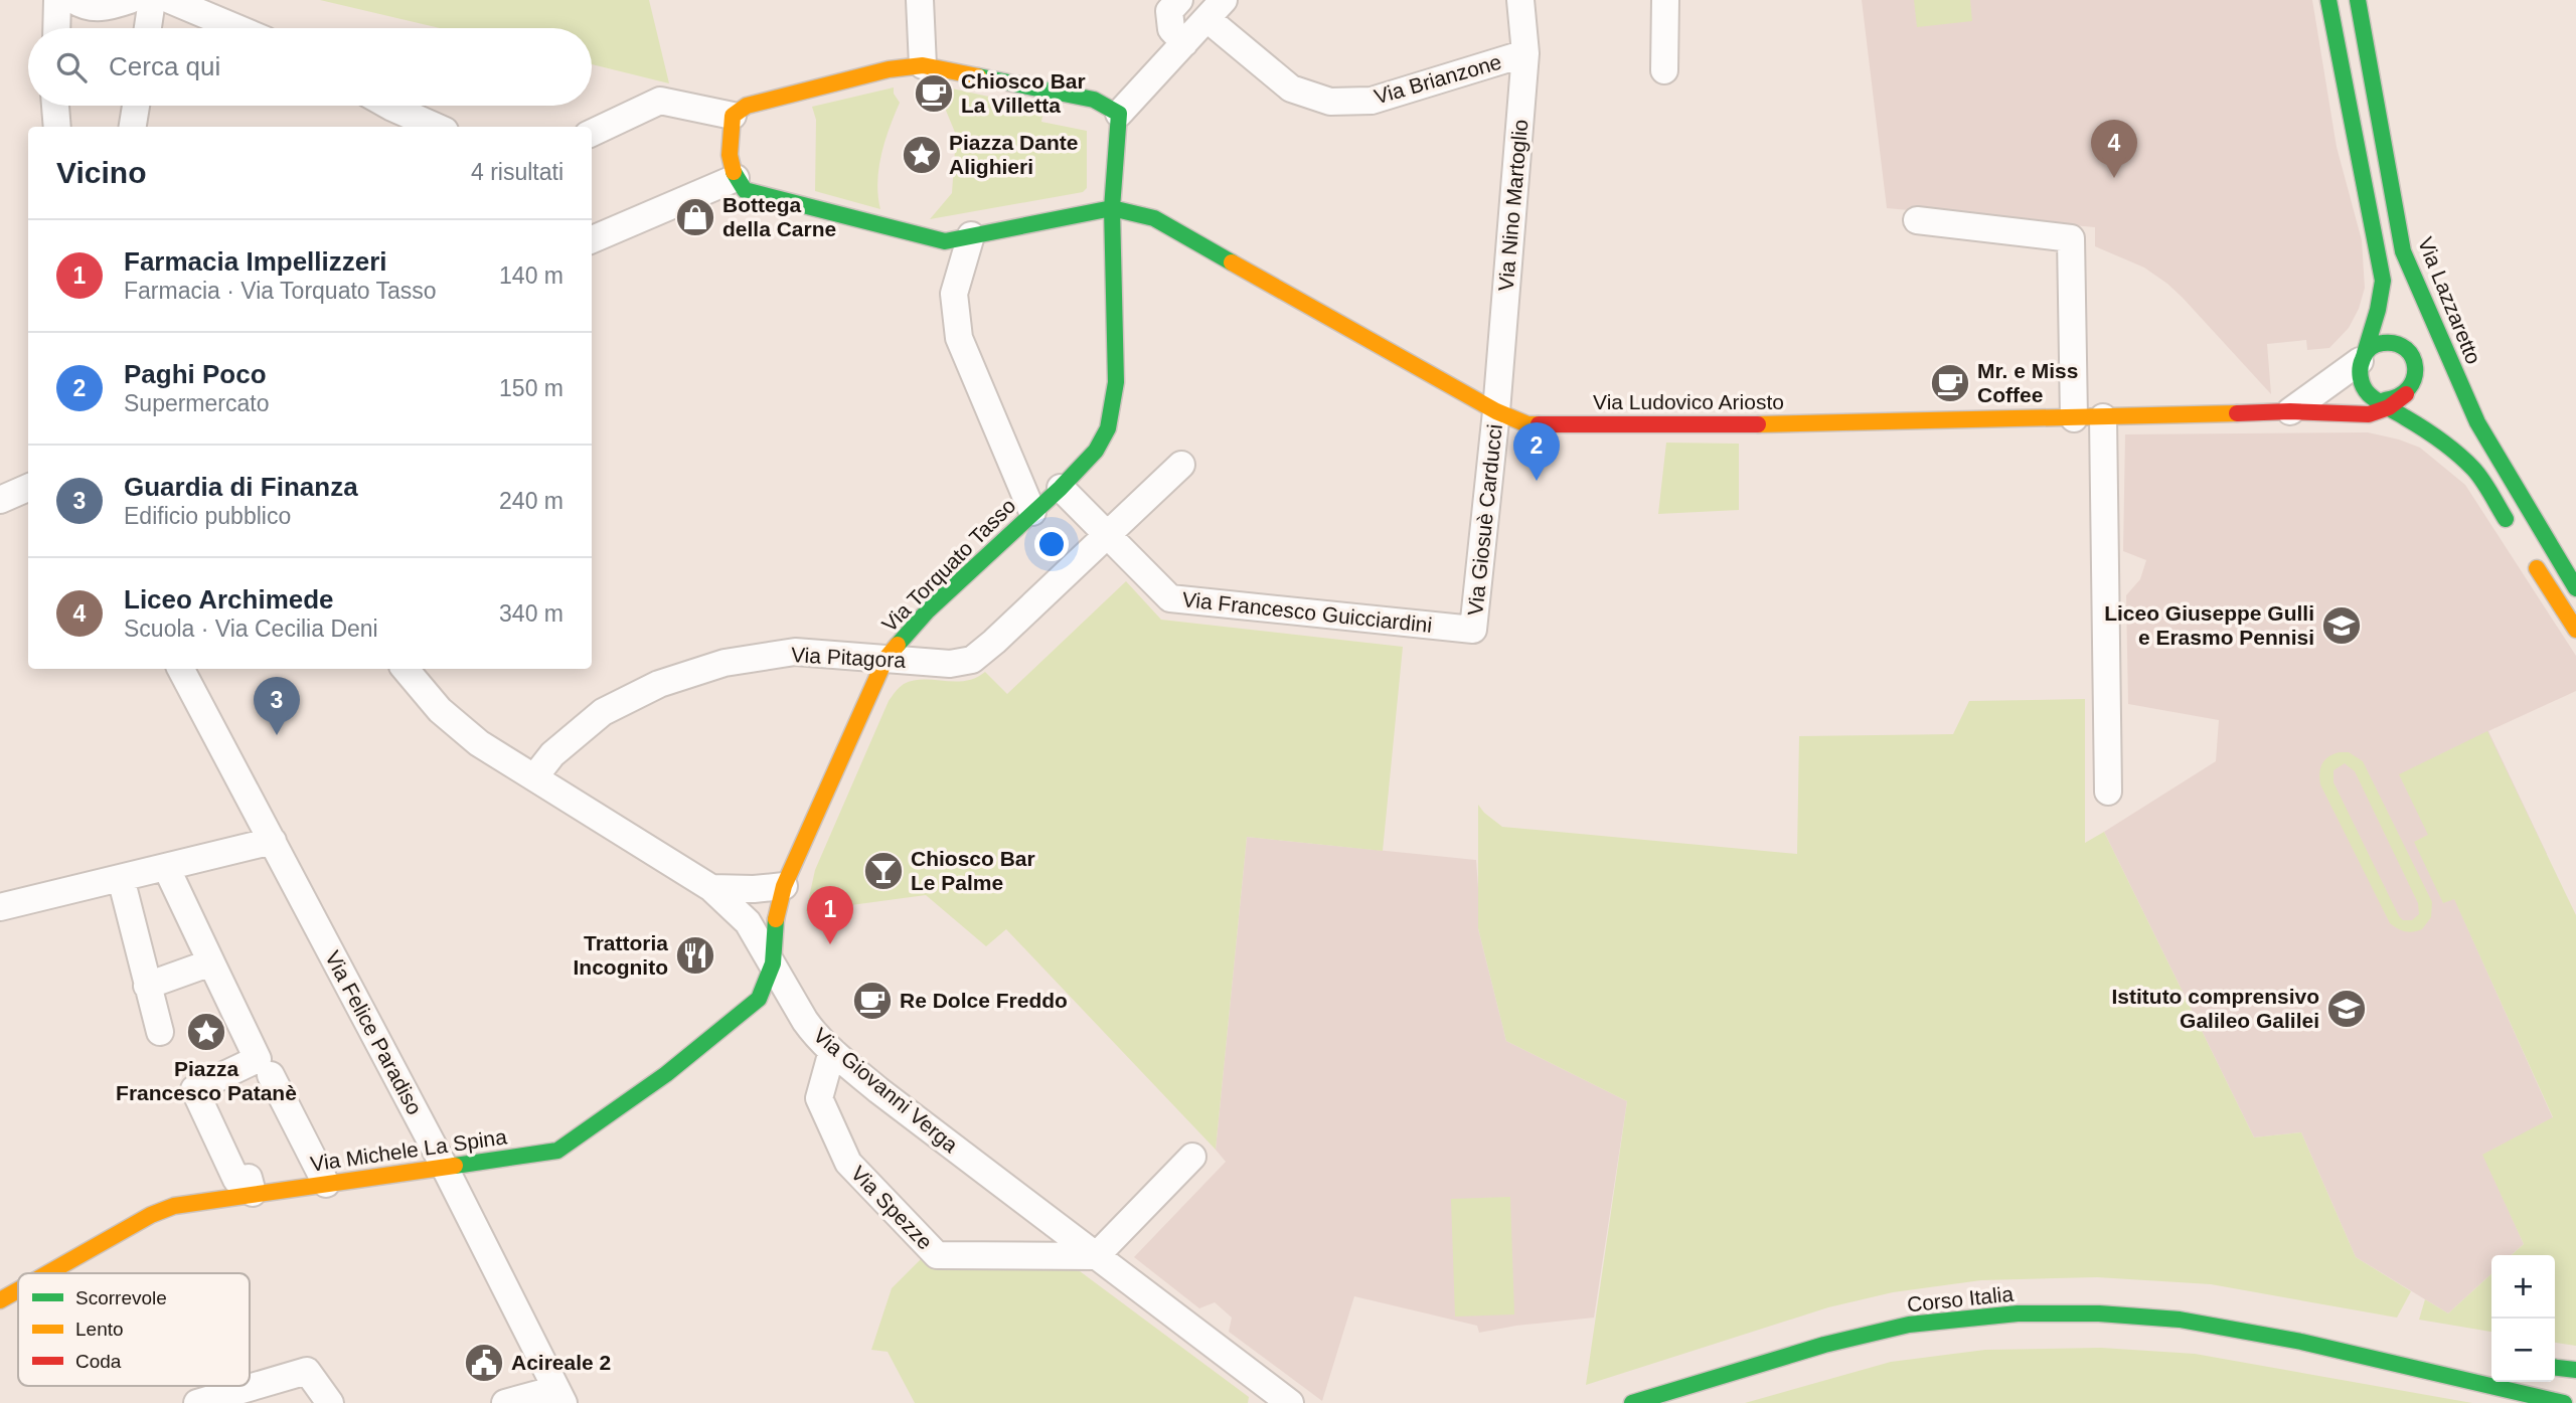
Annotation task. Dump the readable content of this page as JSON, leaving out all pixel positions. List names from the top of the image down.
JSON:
{
  "streets": {
    "street": [
      "Via Brianzone",
      "Via Nino Martoglio",
      "Via Lazzaretto",
      "Via Ludovico Ariosto",
      "Via Giosuè Carducci",
      "Via Torquato Tasso",
      "Via Francesco Guicciardini",
      "Via Pitagora",
      "Via Felice Paradiso",
      "Via Giovanni Verga",
      "Via Michele La Spina",
      "Via Spezze",
      "Corso Italia"
    ]
  },
  "crossings": [
    ["Via Brianzone", "Via Nino Martoglio"],
    ["Via Nino Martoglio", "Via Ludovico Ariosto"],
    ["Via Nino Martoglio", "Via Giosuè Carducci"],
    ["Via Ludovico Ariosto", "Via Giosuè Carducci"],
    ["Via Ludovico Ariosto", "Via Torquato Tasso"],
    ["Via Giosuè Carducci", "Via Francesco Guicciardini"],
    ["Via Torquato Tasso", "Via Francesco Guicciardini"],
    ["Via Torquato Tasso", "Via Pitagora"],
    ["Via Torquato Tasso", "Via Giovanni Verga"],
    ["Via Torquato Tasso", "Via Michele La Spina"],
    ["Via Francesco Guicciardini", "Via Pitagora"],
    ["Via Pitagora", "Via Giovanni Verga"],
    ["Via Felice Paradiso", "Via Michele La Spina"],
    ["Via Giovanni Verga", "Via Michele La Spina"],
    ["Via Giovanni Verga", "Via Spezze"]
  ],
  "places": {
    "cafe": ["Chiosco Bar La Villetta", "Mr. e Miss Coffee", "Re Dolce Freddo"],
    "place": ["Piazza Dante Alighieri", "Piazza Francesco Patanè"],
    "shop": ["Bottega della Carne"],
    "school or university": ["Liceo Giuseppe Gulli e Erasmo Pennisi", "Istituto comprensivo Galileo Galilei"],
    "bar": ["Chiosco Bar Le Palme"],
    "restaurant": ["Trattoria Incognito"],
    "public building": ["Acireale 2"]
  },
  "legend": ["Scorrevole", "Lento", "Coda"],
  "page": {
    "search": "Cerca qui",
    "pins": [
      "4",
      "2",
      "3",
      "1"
    ],
    "heading": ["Vicino", "4 risultati"],
    "list": [
      {
        "mark": "1",
        "name": "Farmacia Impellizzeri",
        "note": "Farmacia · Via Torquato Tasso",
        "value": "140 m"
      },
      {
        "mark": "2",
        "name": "Paghi Poco",
        "note": "Supermercato",
        "value": "150 m"
      },
      {
        "mark": "3",
        "name": "Guardia di Finanza",
        "note": "Edificio pubblico",
        "value": "240 m"
      },
      {
        "mark": "4",
        "name": "Liceo Archimede",
        "note": "Scuola · Via Cecilia Deni",
        "value": "340 m"
      }
    ],
    "map_buttons": ["+", "−"]
  }
}
